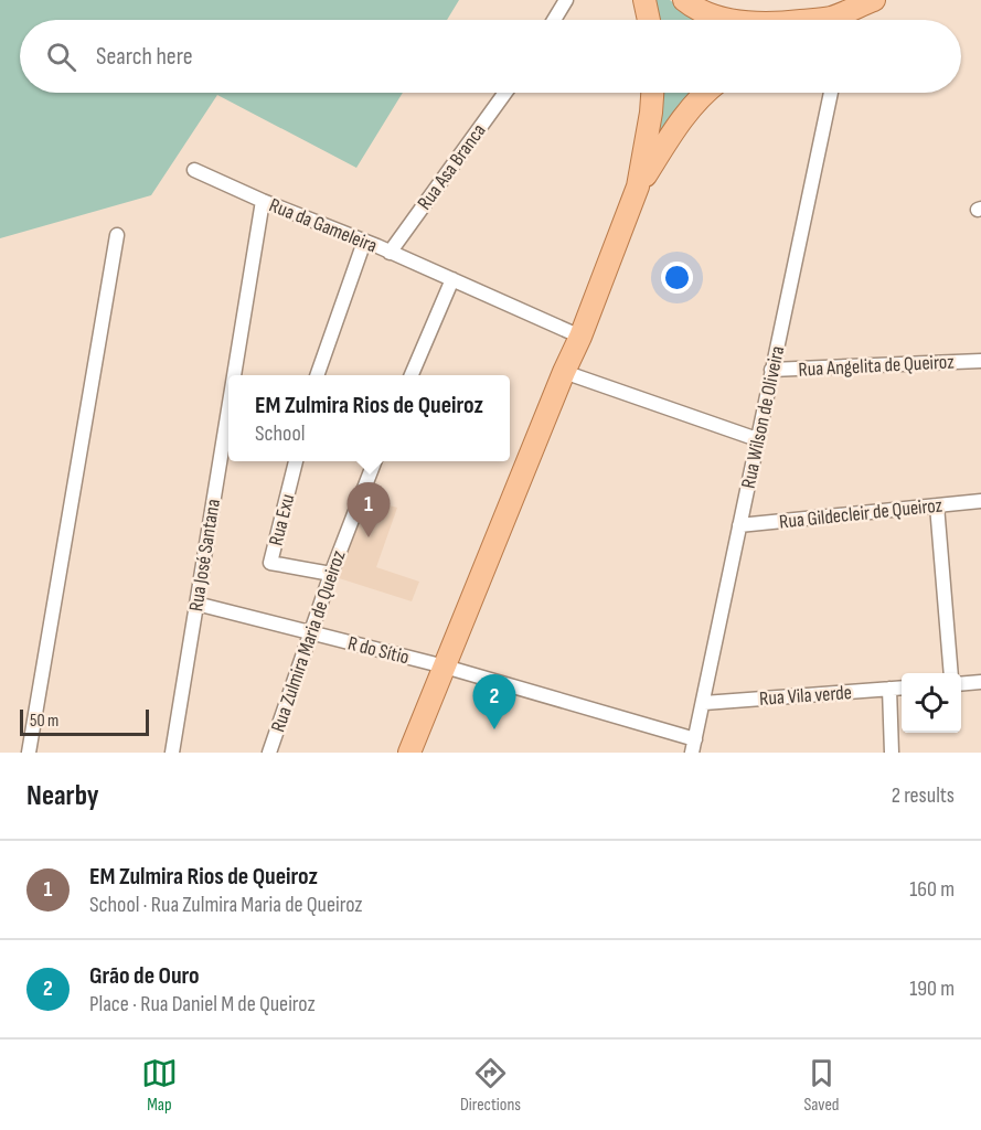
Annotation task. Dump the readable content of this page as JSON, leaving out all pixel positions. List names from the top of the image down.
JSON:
{
  "streets": {
    "street": [
      "Rua Asa Branca",
      "Rua da Gameleira",
      "Rua Angelita de Queiroz",
      "Rua Wilson de Oliveira",
      "Rua Gildecleir de Queiroz",
      "Rua Exu",
      "Rua José Santana",
      "Rua Zulmira Maria de Queiroz",
      "R do Sítio",
      "Rua Vila verde"
    ]
  },
  "crossings": [
    ["Rua Asa Branca", "Rua da Gameleira"],
    ["Rua da Gameleira", "Rua José Santana"],
    ["Rua Angelita de Queiroz", "Rua Wilson de Oliveira"],
    ["Rua Wilson de Oliveira", "Rua Gildecleir de Queiroz"],
    ["Rua Wilson de Oliveira", "R do Sítio"],
    ["Rua Wilson de Oliveira", "Rua Vila verde"],
    ["Rua Exu", "Rua Zulmira Maria de Queiroz"],
    ["Rua José Santana", "R do Sítio"],
    ["Rua Zulmira Maria de Queiroz", "R do Sítio"]
  ],
  "scale_bar": "50 m",
  "page": {
    "search": "Search here",
    "popup": ["EM Zulmira Rios de Queiroz", "School"],
    "pins": ["1", "2"],
    "scale": "50 m",
    "heading": ["Nearby", "2 results"],
    "list": [
      {
        "mark": "1",
        "name": "EM Zulmira Rios de Queiroz",
        "note": "School · Rua Zulmira Maria de Queiroz",
        "value": "160 m"
      },
      {
        "mark": "2",
        "name": "Grão de Ouro",
        "note": "Place · Rua Daniel M de Queiroz",
        "value": "190 m"
      }
    ],
    "nav": ["Map", "Directions", "Saved"]
  }
}
